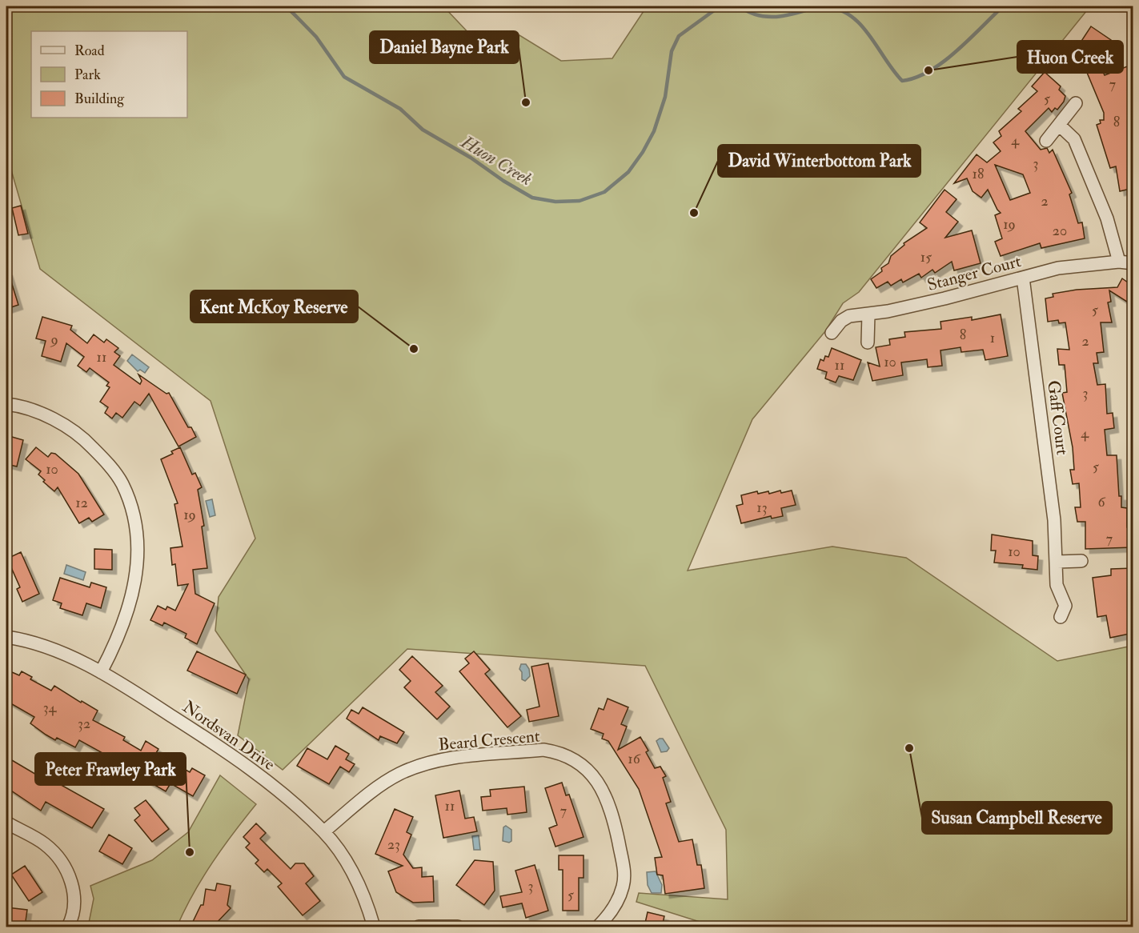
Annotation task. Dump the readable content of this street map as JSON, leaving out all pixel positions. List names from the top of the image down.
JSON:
{
  "streets": {
    "street": [
      "Stanger Court",
      "Gaff Court",
      "Nordsvan Drive",
      "Beard Crescent"
    ]
  },
  "crossings": [
    ["Stanger Court", "Gaff Court"],
    ["Nordsvan Drive", "Beard Crescent"]
  ],
  "water": ["Huon Creek"],
  "places": [
    "Huon Creek",
    "Daniel Bayne Park",
    "David Winterbottom Park",
    "Kent McKoy Reserve",
    "Susan Campbell Reserve",
    "Peter Frawley Park"
  ],
  "house_numbers": [
    "7",
    "5",
    "8",
    "4",
    "3",
    "18",
    "2",
    "19",
    "20",
    "15",
    "5",
    "8",
    "1",
    "9",
    "2",
    "11",
    "10",
    "11",
    "3",
    "4",
    "5",
    "10",
    "6",
    "12",
    "13",
    "19",
    "7",
    "10",
    "34",
    "32",
    "16",
    "11",
    "7",
    "23",
    "3",
    "5"
  ],
  "legend": ["Road", "Park", "Building"]
}
